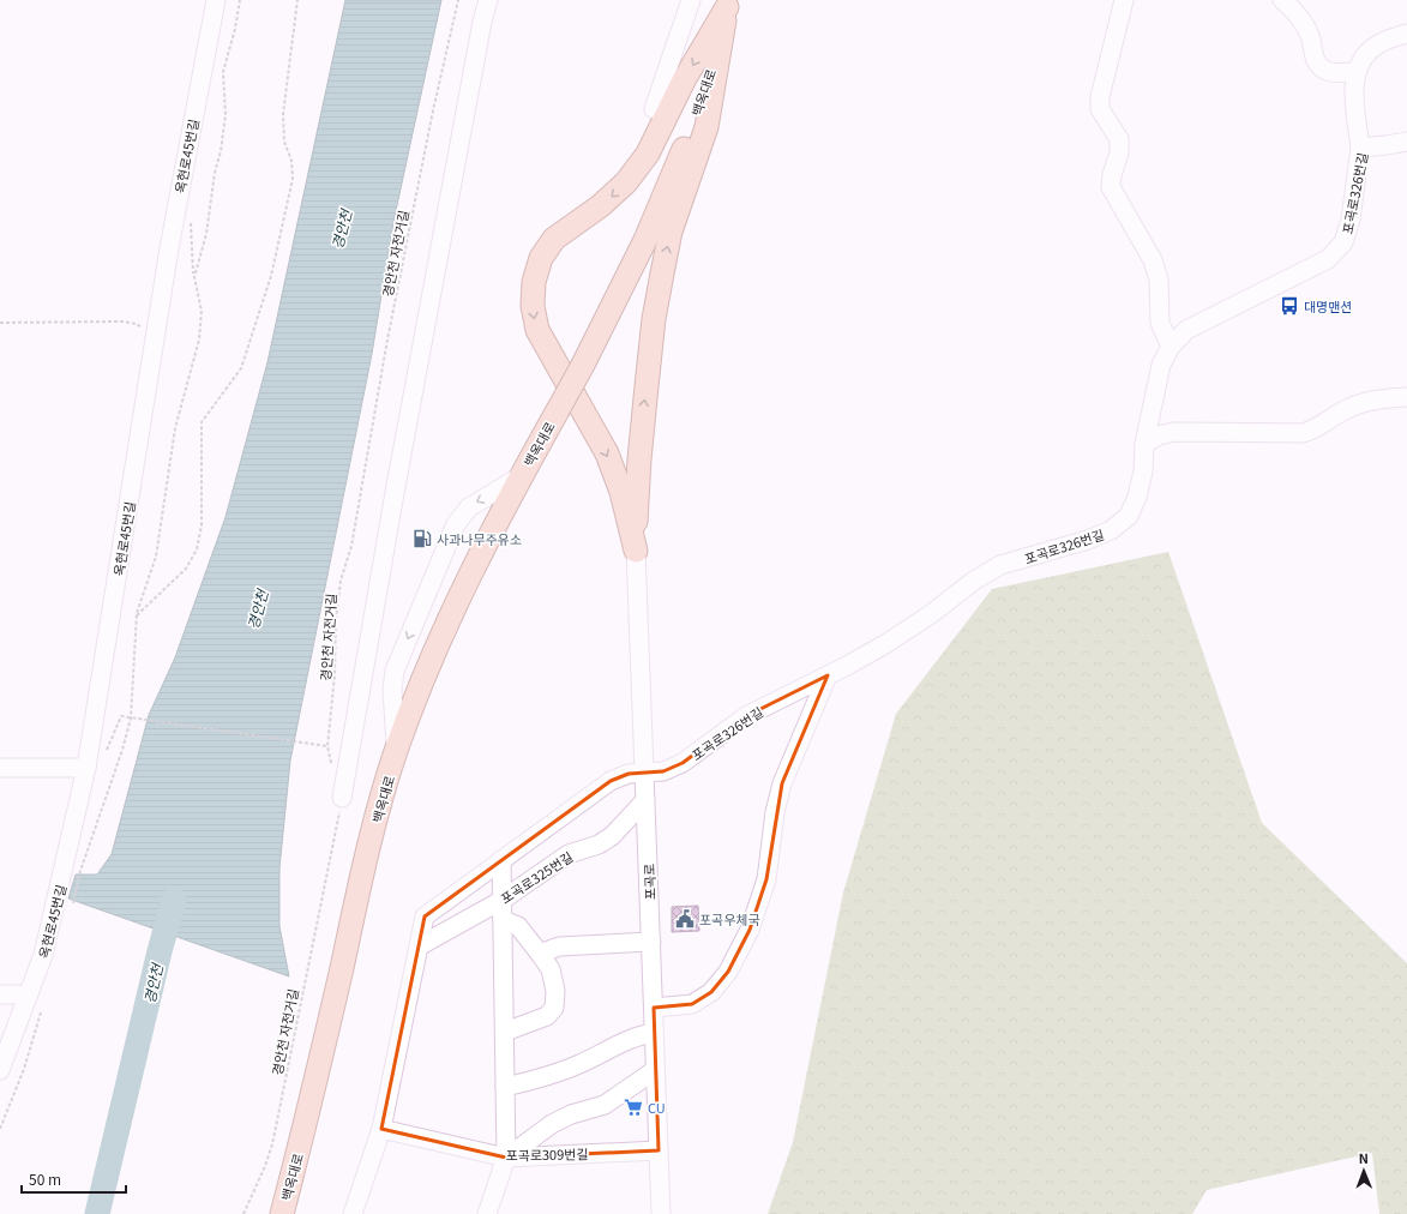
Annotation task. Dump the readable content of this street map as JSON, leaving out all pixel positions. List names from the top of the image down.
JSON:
{
  "streets": {
    "main road": ["백옥대로"],
    "street": [
      "옥현로45번길",
      "포곡로326번길",
      "포곡로325번길",
      "포곡로",
      "포곡로309번길"
    ],
    "path": ["경안천 자전거길"]
  },
  "crossings": [
    ["포곡로326번길", "포곡로325번길"],
    ["포곡로326번길", "포곡로"],
    ["포곡로326번길", "포곡로309번길"],
    ["포곡로325번길", "포곡로"],
    ["포곡로", "포곡로309번길"]
  ],
  "water": ["경안천"],
  "places": {
    "bus stop": ["대명맨션"],
    "fuel station": ["사과나무주유소"],
    "public building": ["포곡우체국"],
    "supermarket": ["CU"]
  },
  "scale_bar": "50 m",
  "north": "top"
}
